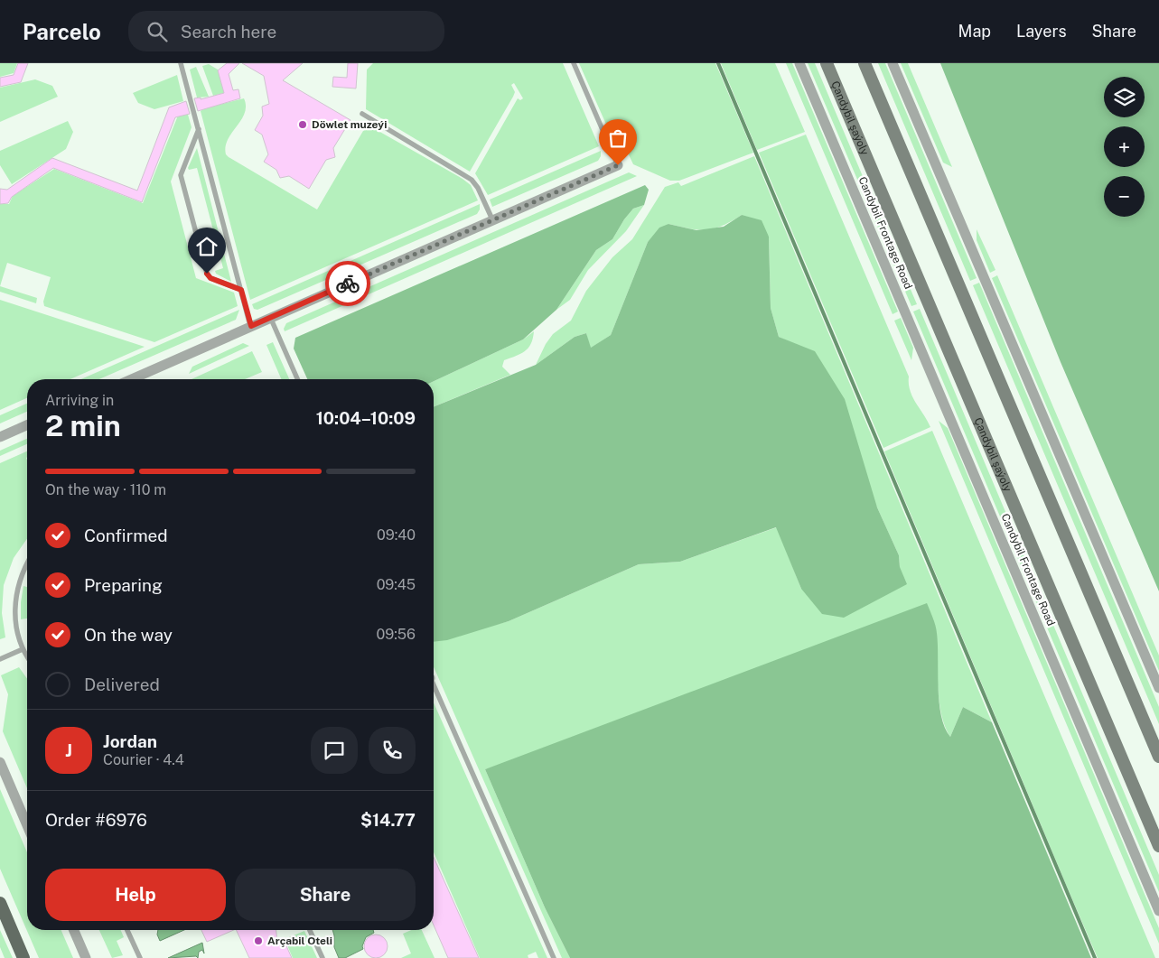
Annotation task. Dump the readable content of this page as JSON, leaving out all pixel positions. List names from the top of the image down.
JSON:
{
  "streets": {
    "main road": ["Çandybil şaýoly"],
    "street": ["Candybil Frontage Road"]
  },
  "places": ["Döwlet muzeýi", "Arçabil Oteli"],
  "page": {
    "header": "Parcelo",
    "search": "Search here",
    "nav": ["Map", "Layers", "Share"],
    "map_buttons": ["+", "−"],
    "heading": ["2 min", "Arriving in", "10:04–10:09"],
    "panel": [
      "Jordan",
      "Courier · 4.4",
      "Order #6976",
      "$14.77"
    ],
    "bar": "On the way · 110 m",
    "list": [
      ["Confirmed", "09:40"],
      ["Preparing", "09:45"],
      ["On the way", "09:56"],
      "Delivered"
    ],
    "round": "J",
    "buttons": ["Help", "Share"]
  }
}
